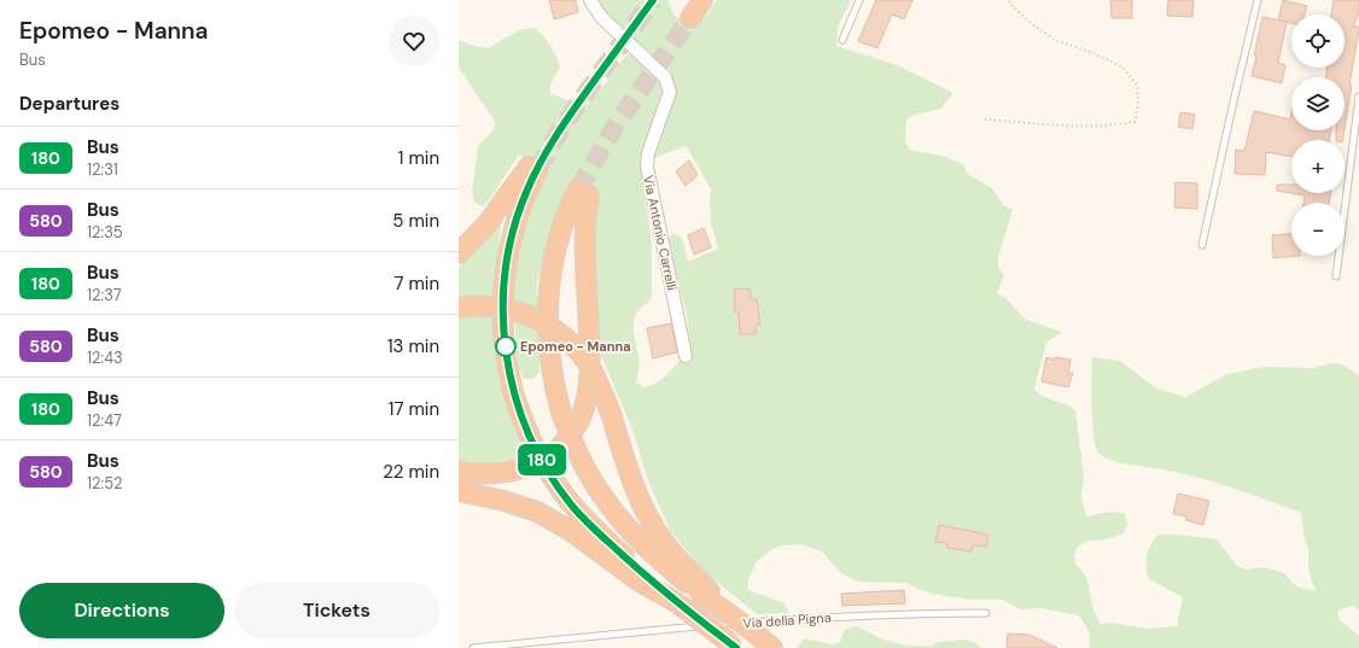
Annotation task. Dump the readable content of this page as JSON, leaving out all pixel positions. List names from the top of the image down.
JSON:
{
  "streets": {
    "street": ["Via Antonio Carrelli"],
    "lane": ["Via della Pigna"]
  },
  "places": ["Epomeo - Manna"],
  "lines": ["bus line 180"],
  "page": {
    "heading": [
      ["Epomeo - Manna", "Bus"],
      "Departures"
    ],
    "on_map": "180",
    "map_buttons": ["+", "−"],
    "list": [
      {
        "mark": "180",
        "name": "Bus",
        "note": "12:31",
        "value": "1 min"
      },
      {
        "mark": "580",
        "name": "Bus",
        "note": "12:35",
        "value": "5 min"
      },
      {
        "mark": "180",
        "name": "Bus",
        "note": "12:37",
        "value": "7 min"
      },
      {
        "mark": "580",
        "name": "Bus",
        "note": "12:43",
        "value": "13 min"
      },
      {
        "mark": "180",
        "name": "Bus",
        "note": "12:47",
        "value": "17 min"
      },
      {
        "mark": "580",
        "name": "Bus",
        "note": "12:52",
        "value": "22 min"
      }
    ],
    "buttons": ["Directions", "Tickets"]
  }
}
